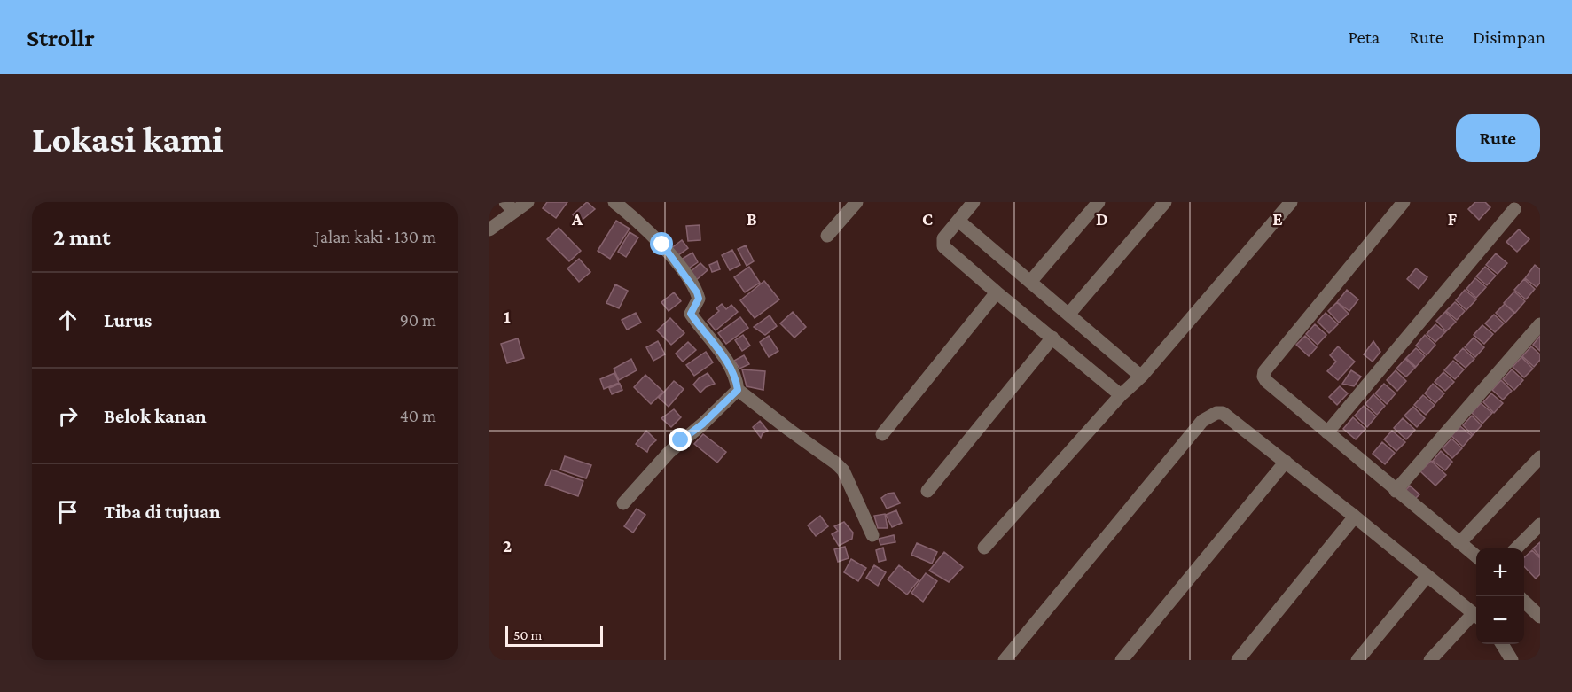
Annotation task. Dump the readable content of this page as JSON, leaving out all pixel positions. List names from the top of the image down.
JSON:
{
  "scale_bar": "50 m",
  "page": {
    "header": "Strollr",
    "nav": ["Peta", "Rute", "Disimpan"],
    "buttons": "Rute",
    "title": "Lokasi kami",
    "heading": ["2 mnt", "Jalan kaki · 130 m"],
    "list": [
      ["Lurus", "90 m"],
      ["Belok kanan", "40 m"],
      "Tiba di tujuan"
    ],
    "map_buttons": ["+", "−"],
    "scale": "50 m"
  },
  "grid": {
    "columns": [
      "A",
      "B",
      "C",
      "D",
      "E",
      "F"
    ],
    "rows": ["1", "2"]
  }
}
